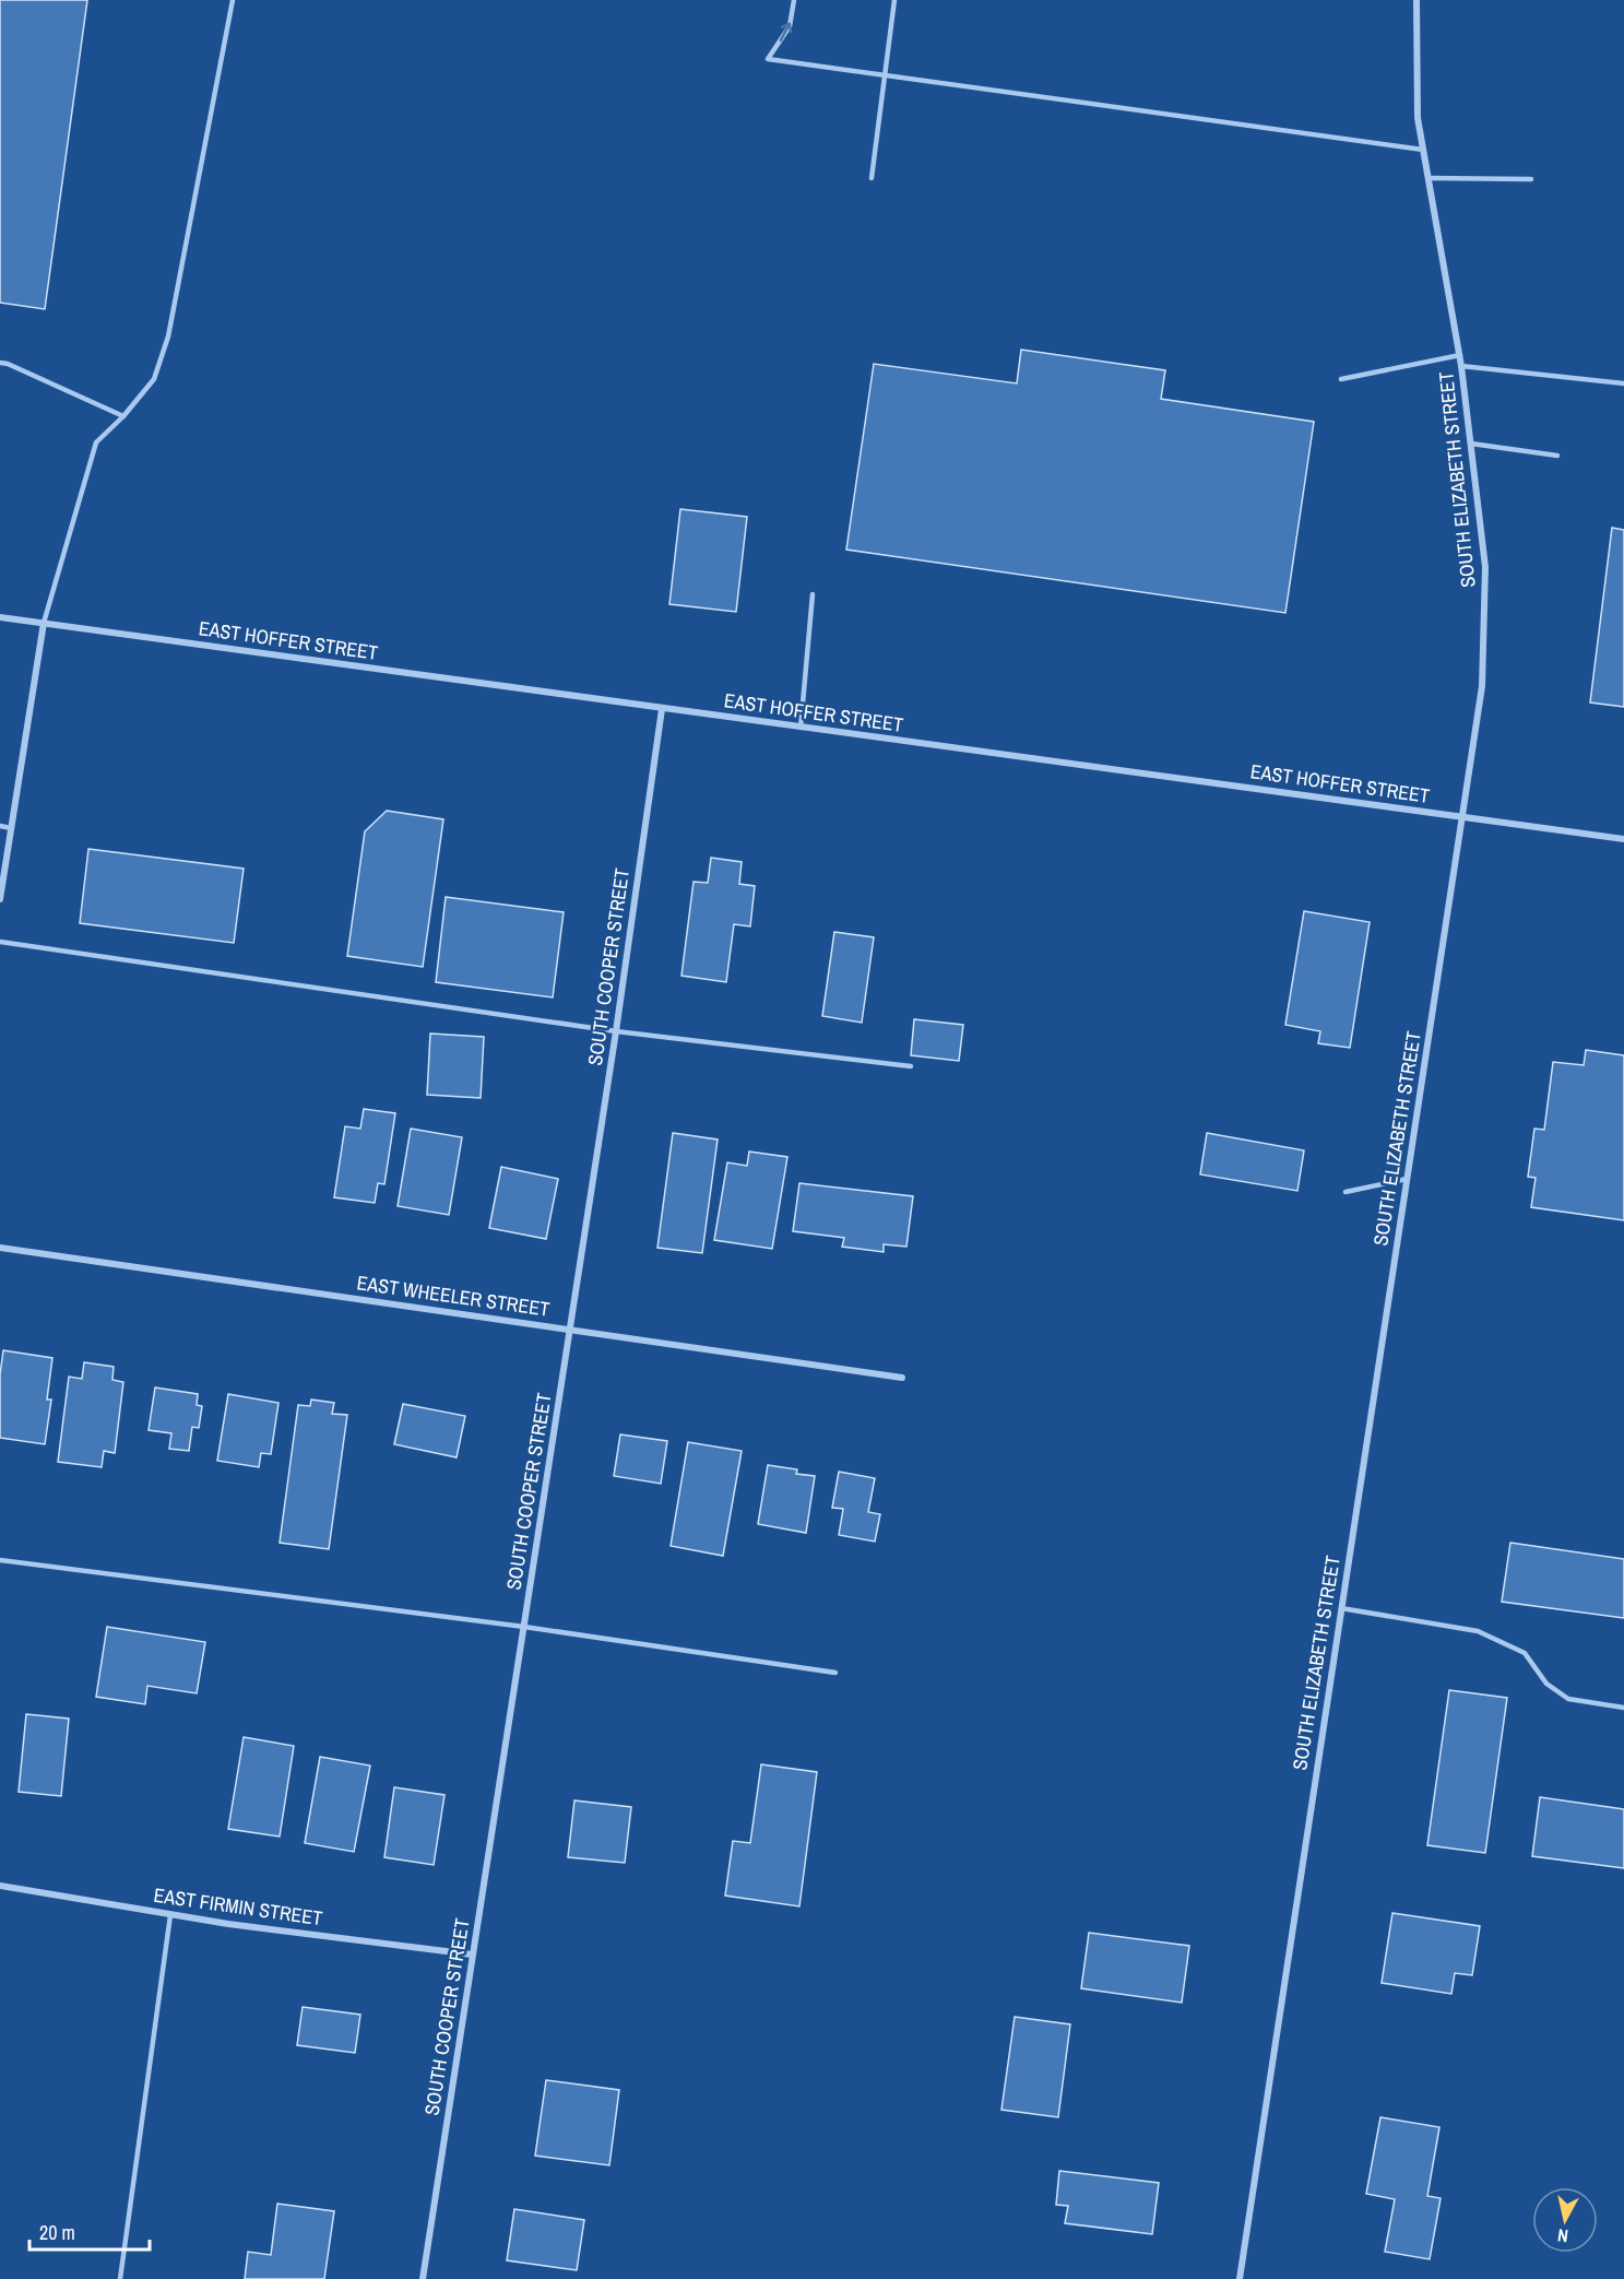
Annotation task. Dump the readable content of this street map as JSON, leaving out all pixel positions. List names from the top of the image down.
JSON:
{
  "streets": {
    "street": [
      "SOUTH ELIZABETH STREET",
      "EAST HOFFER STREET",
      "SOUTH COOPER STREET",
      "EAST WHEELER STREET",
      "EAST FIRMIN STREET"
    ]
  },
  "crossings": [
    ["SOUTH ELIZABETH STREET", "EAST HOFFER STREET"],
    ["EAST HOFFER STREET", "SOUTH COOPER STREET"],
    ["SOUTH COOPER STREET", "EAST WHEELER STREET"],
    ["SOUTH COOPER STREET", "EAST FIRMIN STREET"]
  ],
  "scale_bar": "20 m",
  "north": "bottom"
}
